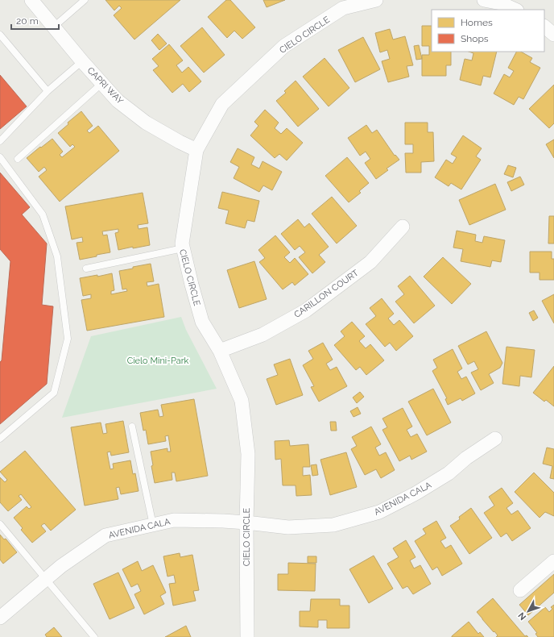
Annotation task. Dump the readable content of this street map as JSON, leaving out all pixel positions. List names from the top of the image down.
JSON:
{
  "streets": {
    "street": [
      "CIELO CIRCLE",
      "CAPRI WAY",
      "CARILLON COURT",
      "AVENIDA CALA"
    ]
  },
  "crossings": [
    ["CIELO CIRCLE", "CAPRI WAY"],
    ["CIELO CIRCLE", "CARILLON COURT"],
    ["CIELO CIRCLE", "AVENIDA CALA"]
  ],
  "parks": ["Cielo Mini-Park"],
  "legend": ["Homes", "Shops"],
  "scale_bar": "20 m",
  "north": "bottom left"
}
